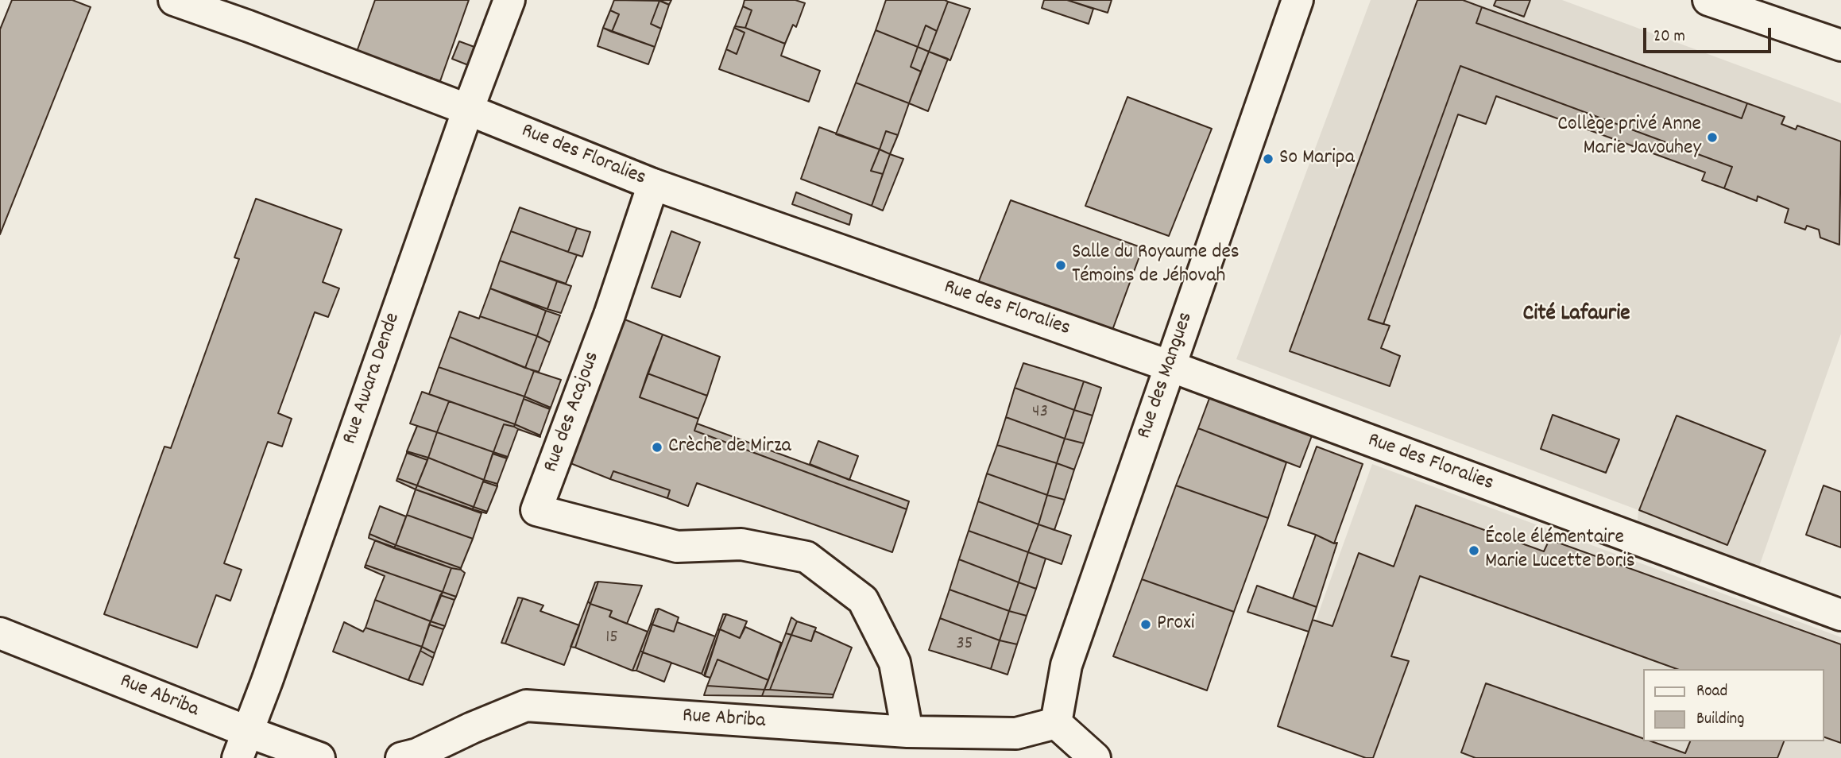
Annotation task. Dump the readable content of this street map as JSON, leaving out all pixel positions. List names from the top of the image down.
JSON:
{
  "streets": {
    "street": [
      "Rue des Floralies",
      "Rue des Mangues",
      "Rue Awara Dende",
      "Rue des Acajous",
      "Rue Abriba"
    ]
  },
  "crossings": [
    ["Rue des Floralies", "Rue des Mangues"],
    ["Rue des Floralies", "Rue Awara Dende"],
    ["Rue des Floralies", "Rue des Acajous"],
    ["Rue des Mangues", "Rue Abriba"],
    ["Rue Awara Dende", "Rue Abriba"],
    ["Rue des Acajous", "Rue Abriba"]
  ],
  "districts": ["Cité Lafaurie"],
  "places": [
    "Collège privé Anne Marie Javouhey",
    "So Maripa",
    "Salle du Royaume des Témoins de Jéhovah",
    "Crèche de Mirza",
    "École élémentaire Marie Lucette Boris",
    "Proxi"
  ],
  "house_numbers": ["43", "15", "35"],
  "legend": ["Road", "Building"],
  "scale_bar": "20 m"
}
